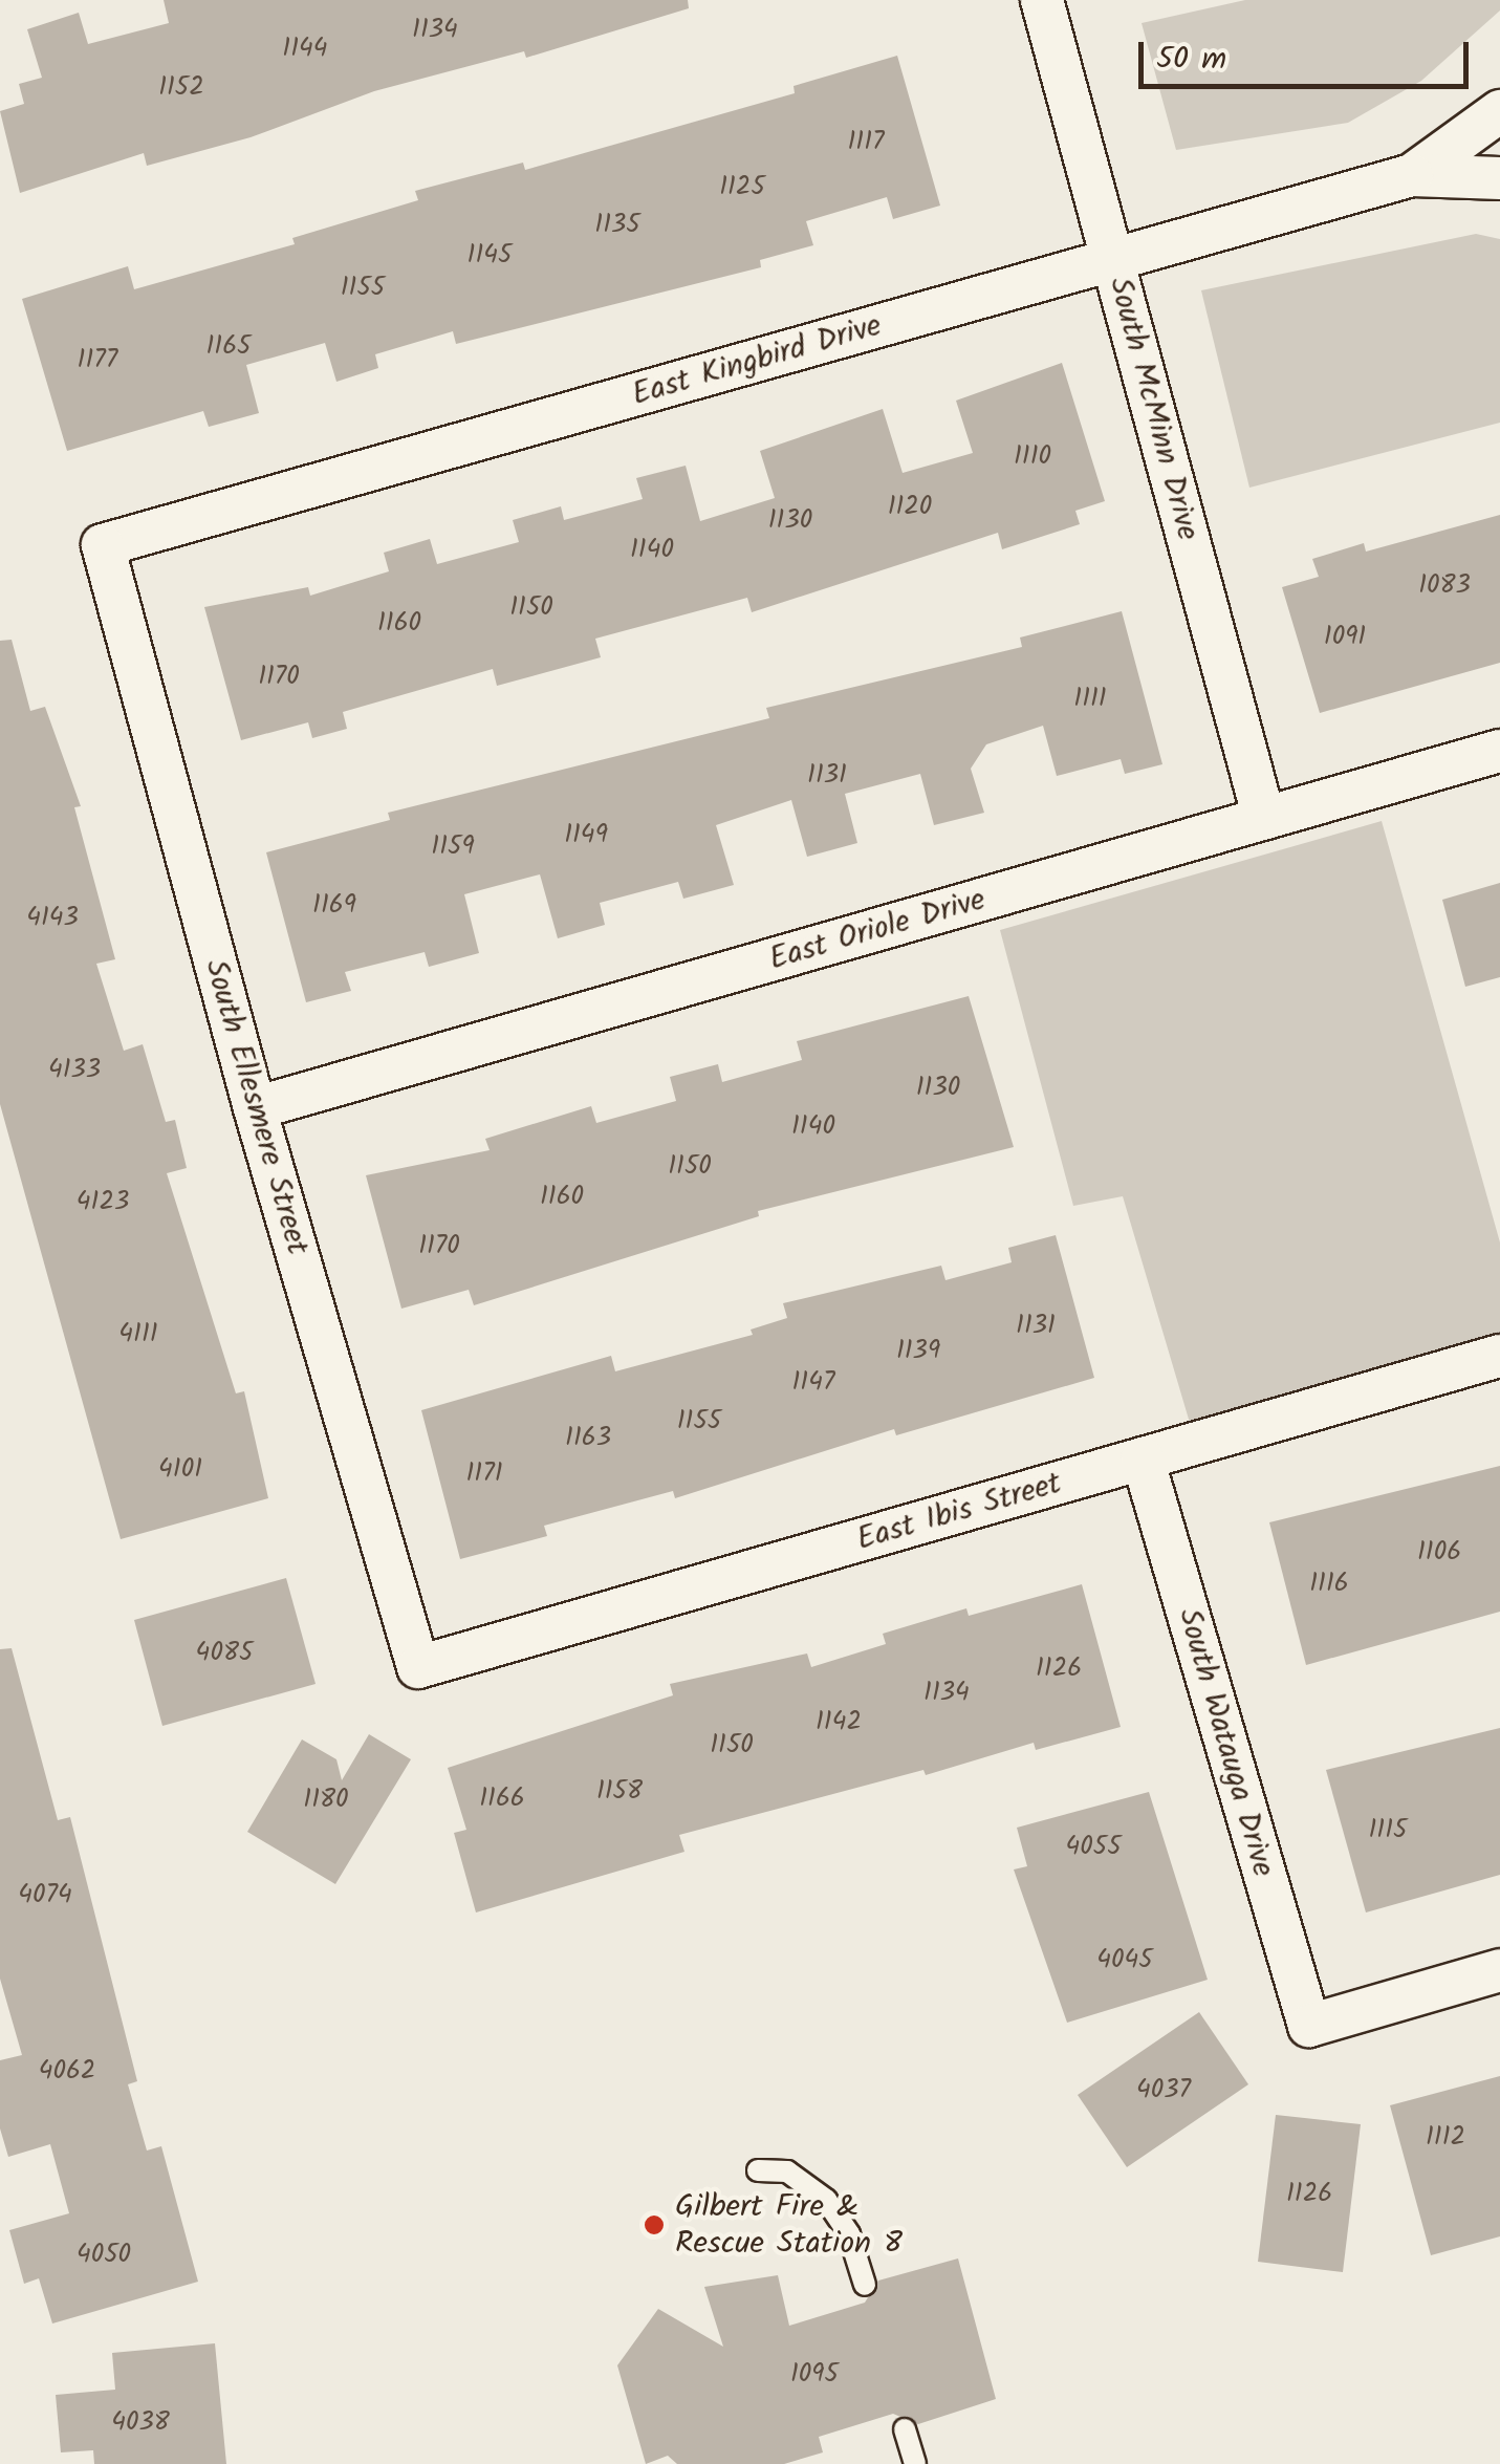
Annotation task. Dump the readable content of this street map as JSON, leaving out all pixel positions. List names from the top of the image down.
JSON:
{
  "streets": {
    "street": [
      "East Kingbird Drive",
      "South McMinn Drive",
      "East Oriole Drive",
      "South Ellesmere Street",
      "East Ibis Street",
      "South Watauga Drive"
    ]
  },
  "crossings": [
    ["East Kingbird Drive", "South McMinn Drive"],
    ["East Kingbird Drive", "South Ellesmere Street"],
    ["South McMinn Drive", "East Oriole Drive"],
    ["East Oriole Drive", "South Ellesmere Street"],
    ["South Ellesmere Street", "East Ibis Street"],
    ["East Ibis Street", "South Watauga Drive"]
  ],
  "places": ["Gilbert Fire & Rescue Station 8"],
  "house_numbers": [
    "1134",
    "1144",
    "1152",
    "1117",
    "1125",
    "1135",
    "1145",
    "1155",
    "1165",
    "1177",
    "1110",
    "1120",
    "1130",
    "1140",
    "1083",
    "1150",
    "1160",
    "1091",
    "1170",
    "1111",
    "1131",
    "1149",
    "1159",
    "1169",
    "4143",
    "4133",
    "1130",
    "1140",
    "1150",
    "1160",
    "4123",
    "1170",
    "1131",
    "4111",
    "1139",
    "1147",
    "1155",
    "1163",
    "4101",
    "1171",
    "1106",
    "1116",
    "4085",
    "1126",
    "1134",
    "1142",
    "1150",
    "1158",
    "1166",
    "1180",
    "1115",
    "4055",
    "4074",
    "4045",
    "4062",
    "4037",
    "1112",
    "1126",
    "4050",
    "1095",
    "4038"
  ],
  "scale_bar": "50 m"
}
